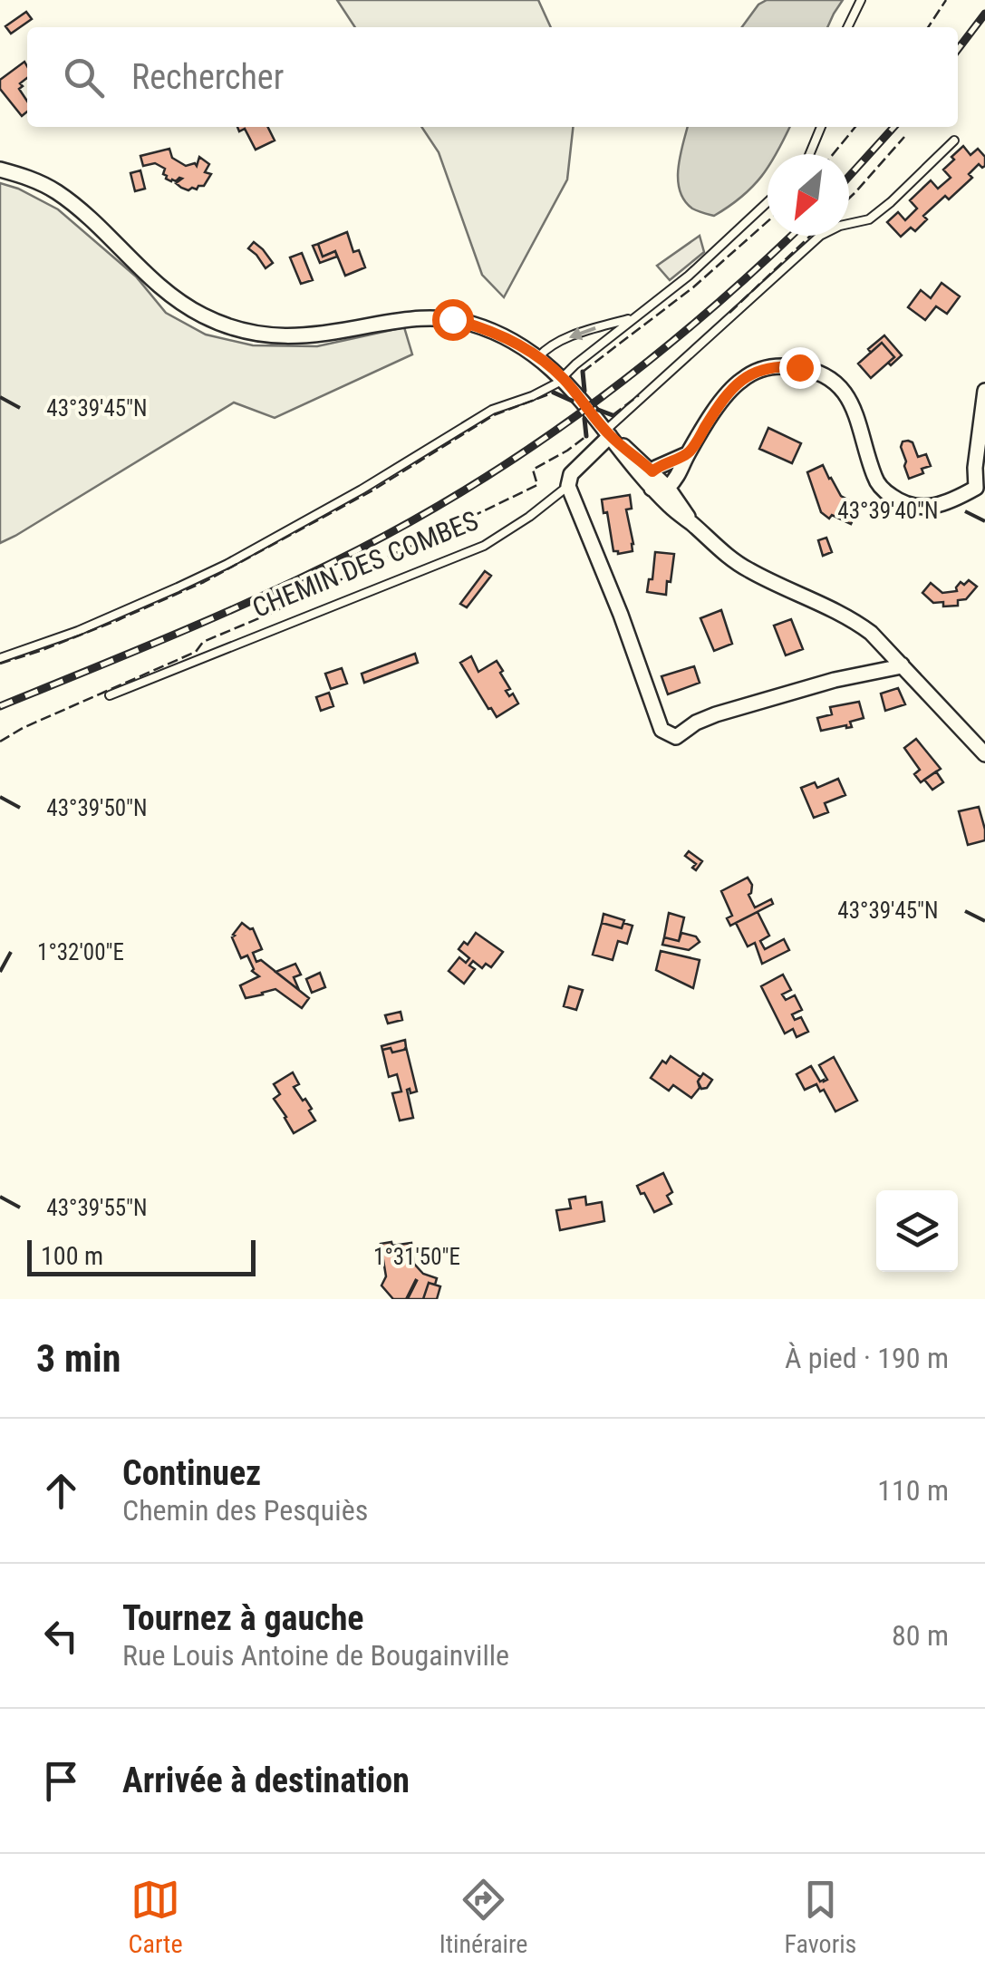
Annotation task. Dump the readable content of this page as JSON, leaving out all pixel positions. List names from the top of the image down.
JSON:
{
  "streets": {
    "street": ["CHEMIN DES COMBES"]
  },
  "scale_bar": "100 m",
  "north": "bottom left",
  "page": {
    "search": "Rechercher",
    "scale": "100 m",
    "heading": ["3 min", "À pied · 190 m"],
    "list": [
      ["Continuez", "Chemin des Pesquiès", "110 m"],
      ["Tournez à gauche", "Rue Louis Antoine de Bougainville", "80 m"],
      "Arrivée à destination"
    ],
    "nav": ["Carte", "Itinéraire", "Favoris"]
  },
  "coordinates": [
    "43°39'45\"N",
    "43°39'40\"N",
    "43°39'50\"N",
    "1°32'00\"E",
    "43°39'55\"N",
    "1°31'50\"E"
  ]
}
